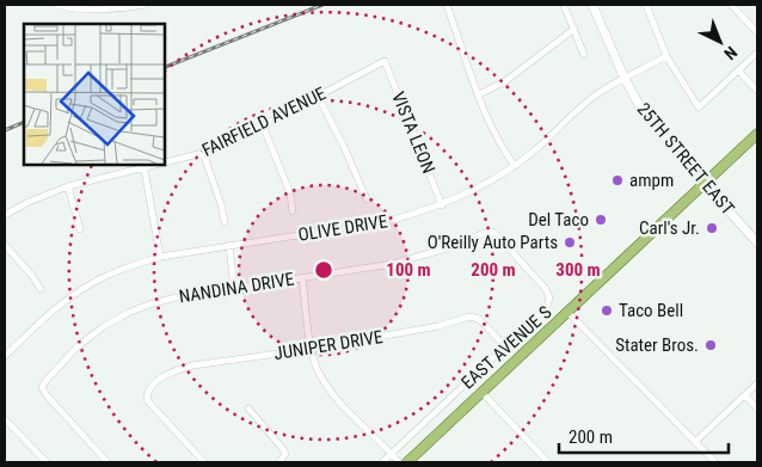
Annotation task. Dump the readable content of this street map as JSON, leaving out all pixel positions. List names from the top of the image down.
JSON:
{
  "streets": {
    "main road": ["25TH STREET EAST", "EAST AVENUE S"],
    "street": [
      "FAIRFIELD AVENUE",
      "VISTA LEON",
      "OLIVE DRIVE",
      "NANDINA DRIVE",
      "JUNIPER DRIVE"
    ]
  },
  "crossings": [
    ["FAIRFIELD AVENUE", "VISTA LEON"],
    ["VISTA LEON", "OLIVE DRIVE"],
    ["25TH STREET EAST", "OLIVE DRIVE"],
    ["25TH STREET EAST", "EAST AVENUE S"],
    ["NANDINA DRIVE", "EAST AVENUE S"],
    ["JUNIPER DRIVE", "EAST AVENUE S"]
  ],
  "places": [
    "ampm",
    "Del Taco",
    "Carl's Jr.",
    "O'Reilly Auto Parts",
    "Taco Bell",
    "Stater Bros."
  ],
  "scale_bar": "200 m",
  "north": "bottom right",
  "rings": ["100 m", "200 m", "300 m"]
}
